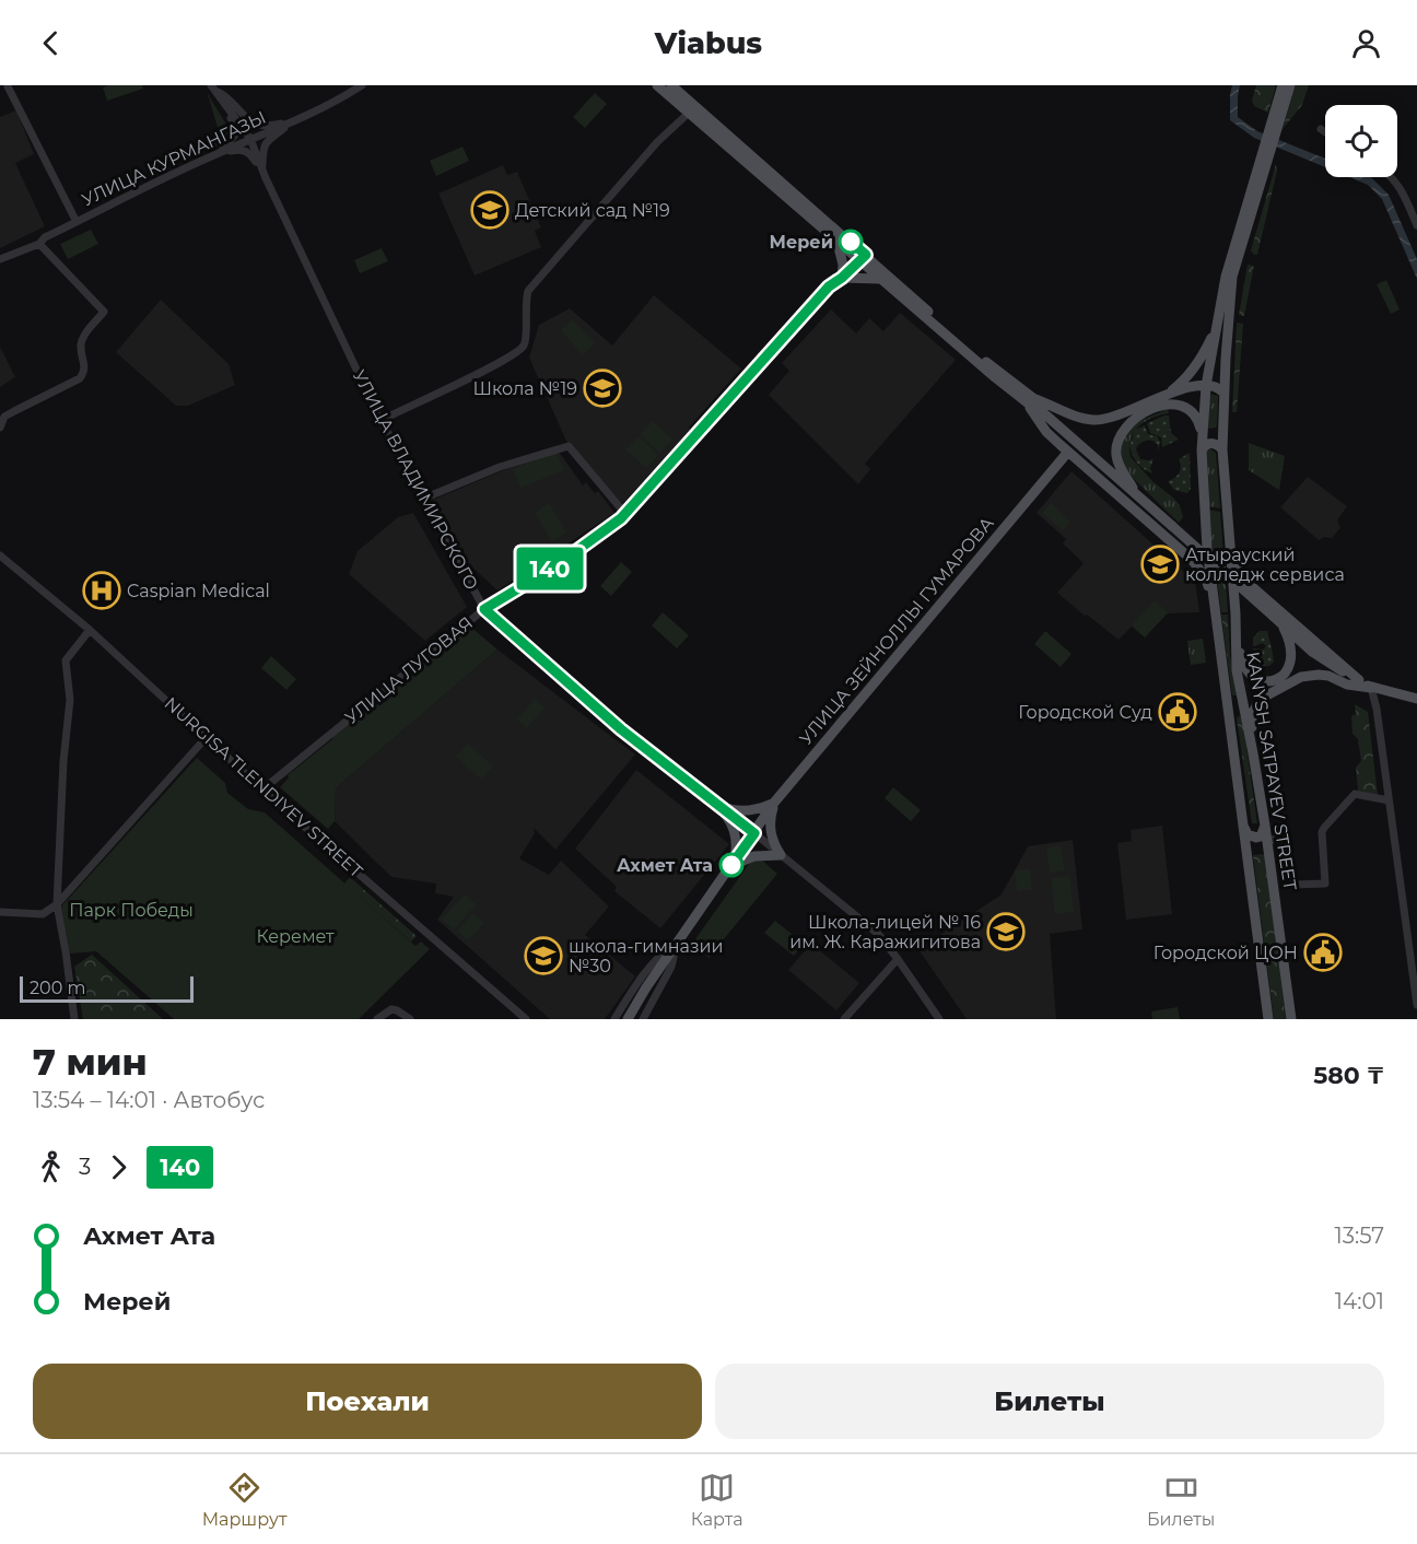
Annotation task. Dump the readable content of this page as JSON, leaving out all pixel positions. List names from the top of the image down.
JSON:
{
  "streets": {
    "main road": ["УЛИЦА ЗЕЙНОЛЛЫ ГУМАРОВА", "KANYSH SATPAYEV STREET"],
    "street": [
      "УЛИЦА КУРМАНГАЗЫ",
      "УЛИЦА ВЛАДИМИРСКОГО",
      "УЛИЦА ЛУГОВАЯ",
      "NURGISA TLENDIYEV STREET"
    ]
  },
  "crossings": [
    ["УЛИЦА КУРМАНГАЗЫ", "УЛИЦА ВЛАДИМИРСКОГО"],
    ["УЛИЦА ВЛАДИМИРСКОГО", "УЛИЦА ЗЕЙНОЛЛЫ ГУМАРОВА"],
    ["УЛИЦА ВЛАДИМИРСКОГО", "УЛИЦА ЛУГОВАЯ"],
    ["УЛИЦА ЛУГОВАЯ", "NURGISA TLENDIYEV STREET"]
  ],
  "parks": ["Парк Победы", "Керемет"],
  "places": {
    "school or university": [
      "Детский сад №19",
      "Школа №19",
      "Атырауский колледж сервиса",
      "Школа-лицей № 16 им. Ж. Каражигитова",
      "школа-гимназии №30"
    ],
    "other": ["Мерей", "Ахмет Ата"],
    "hospital": ["Caspian Medical"],
    "public building": ["Городской Суд", "Городской ЦОН"]
  },
  "lines": ["bus line 140"],
  "scale_bar": "200 m",
  "page": {
    "header": "Viabus",
    "on_map": "140",
    "scale": "200 m",
    "heading": ["7 мин", "13:54 – 14:01 · Автобус", "580 ₸"],
    "legs": ["3", "140"],
    "list": [
      {
        "name": "Ахмет Ата",
        "value": "13:57"
      },
      {
        "name": "Мерей",
        "value": "14:01"
      }
    ],
    "buttons": ["Поехали", "Билеты"],
    "tabs": ["Маршрут", "Карта", "Билеты"]
  }
}
